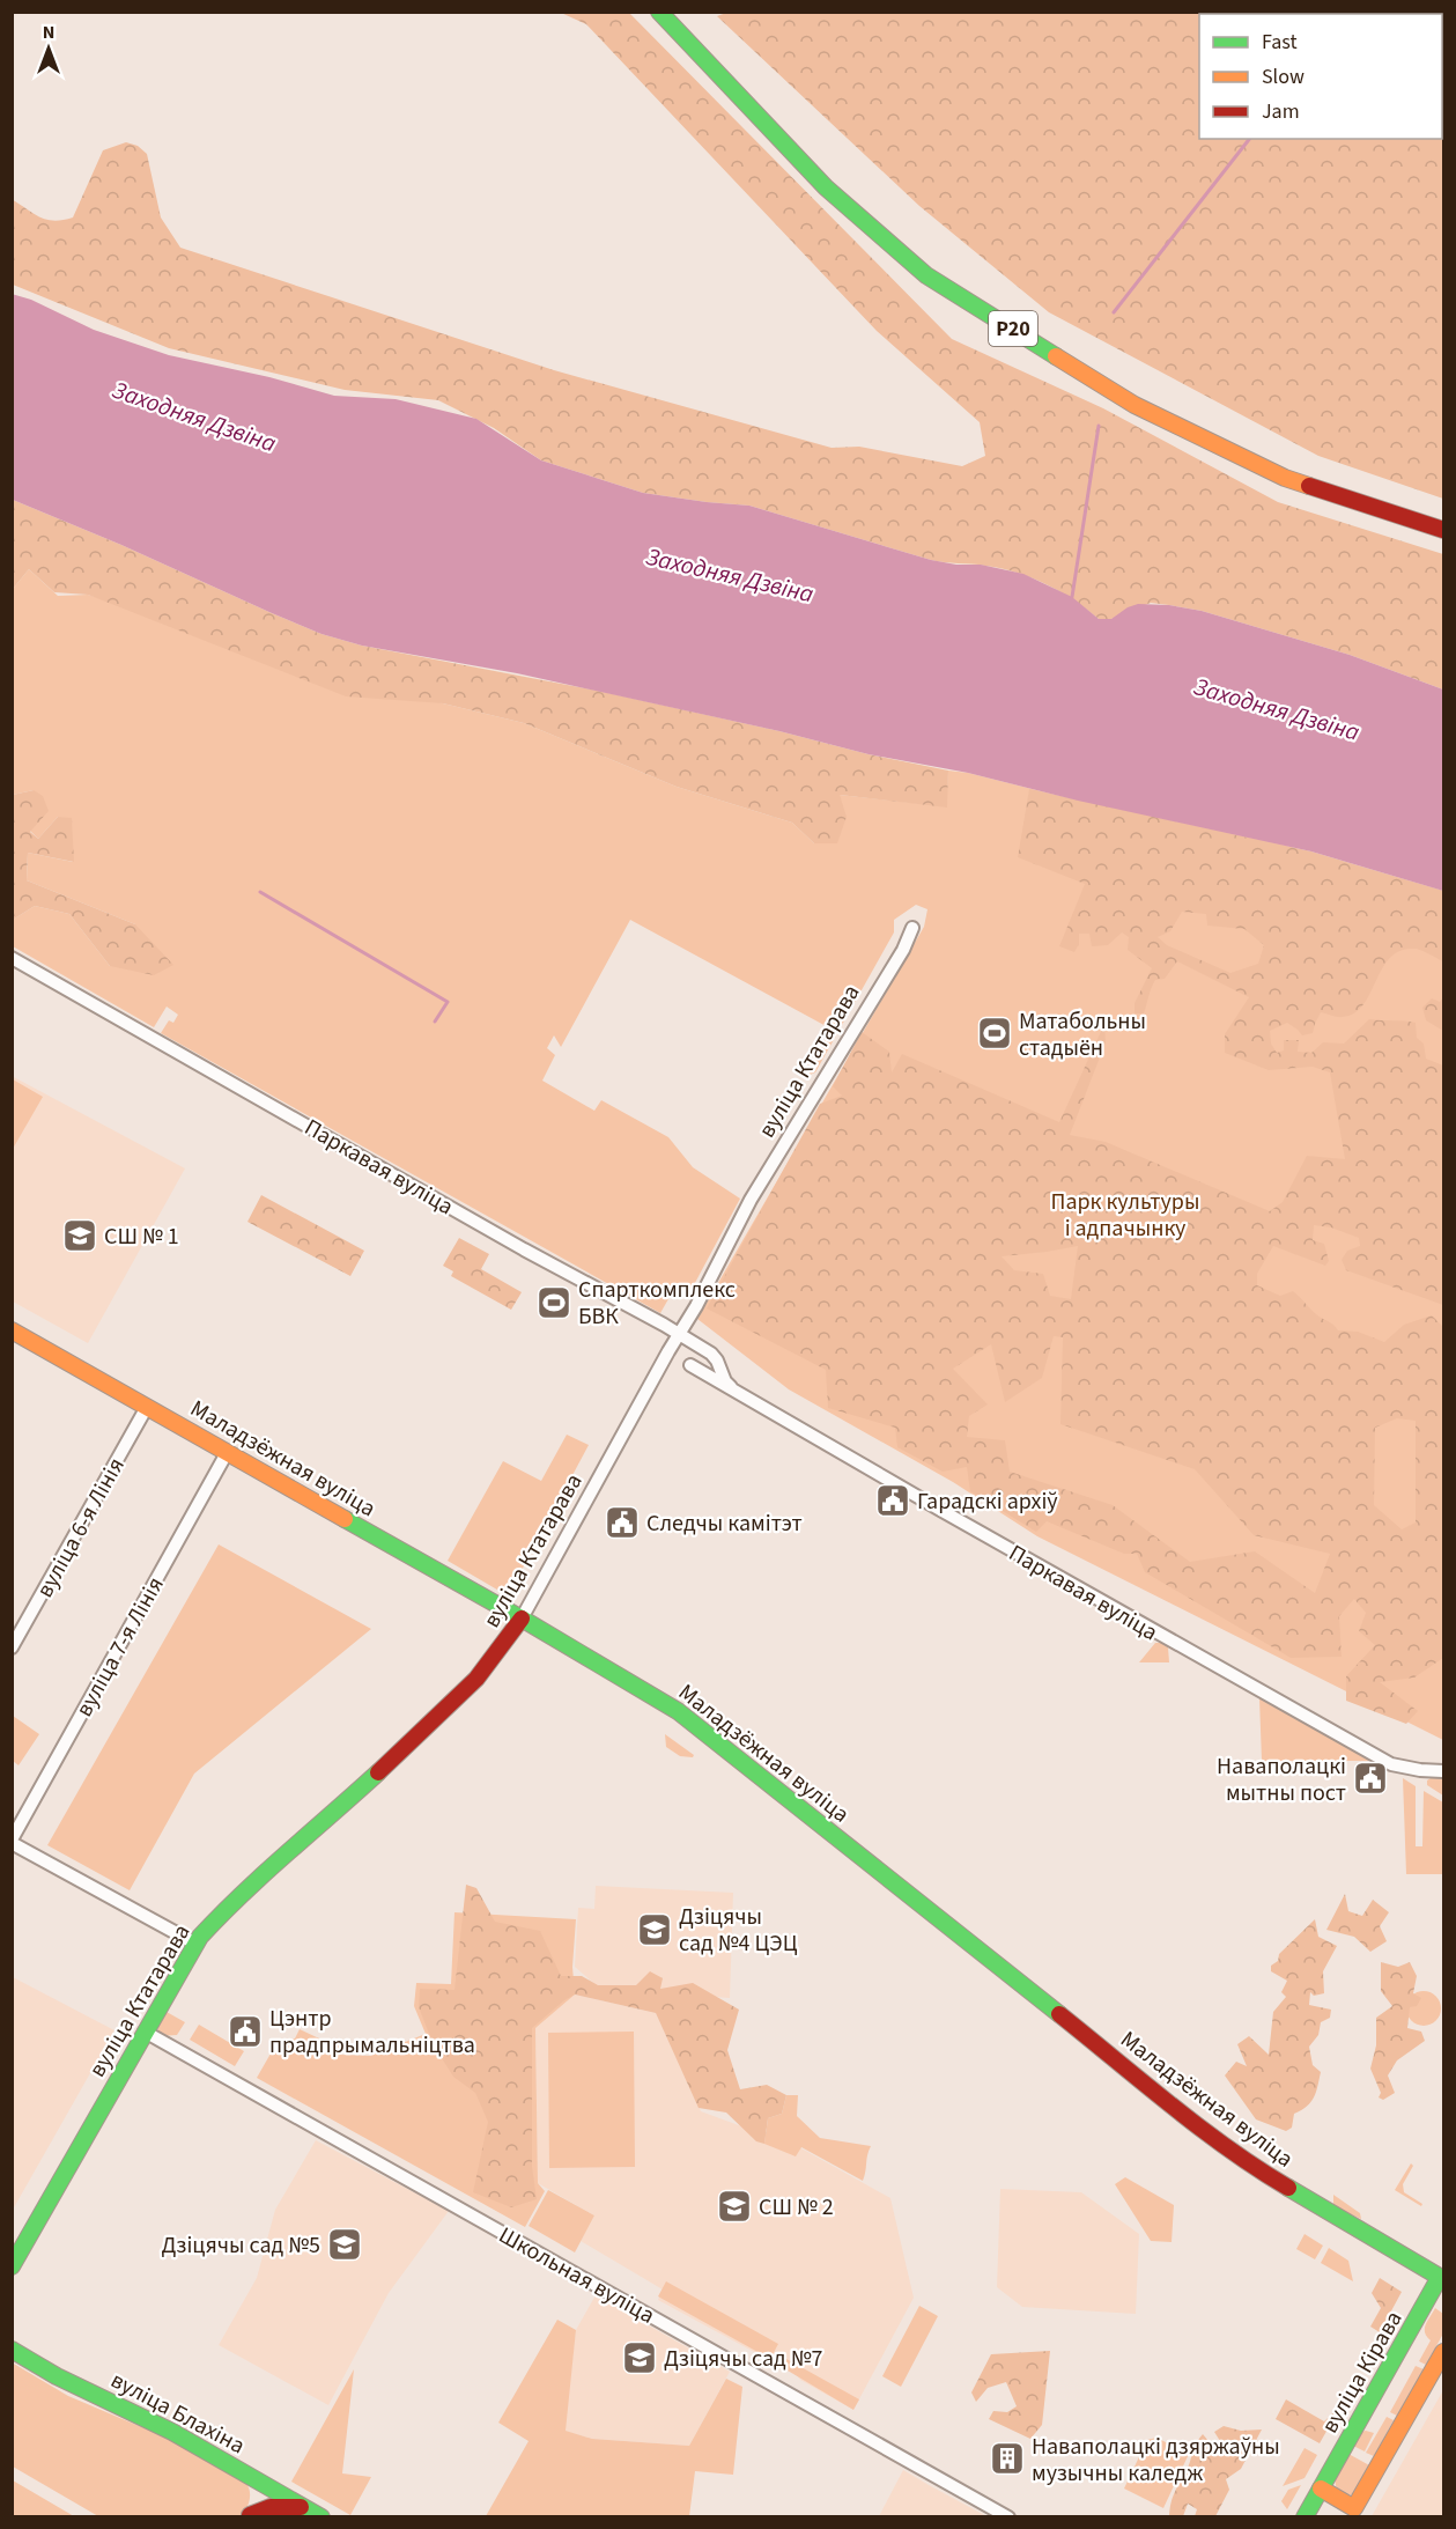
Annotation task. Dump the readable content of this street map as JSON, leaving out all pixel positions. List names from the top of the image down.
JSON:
{
  "streets": {
    "main road": [
      "Р20",
      "вуліца Ктатарава",
      "Маладзёжная вуліца",
      "вуліца Кірава",
      "вуліца Блахіна"
    ],
    "street": [
      "Паркавая вуліца",
      "вуліца 6-я Лінія",
      "вуліца 7-я Лінія",
      "Школьная вуліца"
    ]
  },
  "crossings": [
    ["вуліца Ктатарава", "Паркавая вуліца"],
    ["вуліца Ктатарава", "Маладзёжная вуліца"],
    ["вуліца Ктатарава", "Школьная вуліца"],
    ["Маладзёжная вуліца", "вуліца 6-я Лінія"],
    ["Маладзёжная вуліца", "вуліца 7-я Лінія"],
    ["Маладзёжная вуліца", "вуліца Кірава"]
  ],
  "water": ["Заходняя Дзвіна"],
  "parks": ["Парк культуры і адпачынку"],
  "places": {
    "sports": ["Матабольны стадыён", "Спарткомплекс БВК"],
    "school or university": [
      "СШ № 1",
      "Дзіцячы сад №4 ЦЭЦ",
      "СШ № 2",
      "Дзіцячы сад №5",
      "Дзіцячы сад №7"
    ],
    "public building": [
      "Гарадскі архіў",
      "Следчы камітэт",
      "Наваполацкі мытны пост",
      "Цэнтр прадпрымальніцтва"
    ],
    "building": ["Наваполацкі дзяржаўны музычны каледж"]
  },
  "legend": ["Fast", "Slow", "Jam"],
  "north": "top"
}
